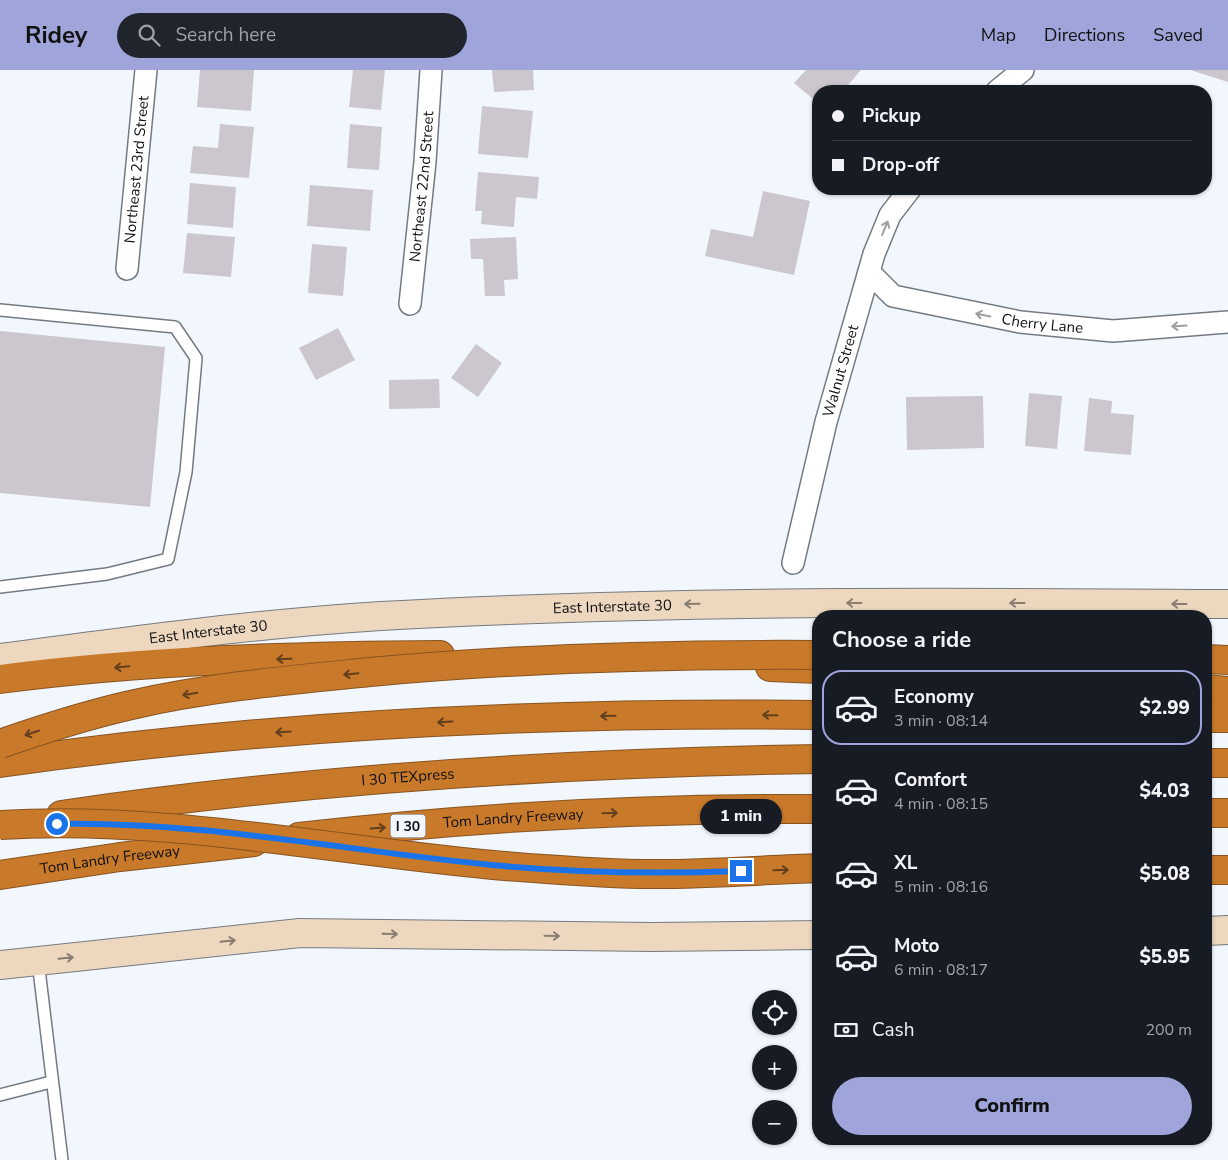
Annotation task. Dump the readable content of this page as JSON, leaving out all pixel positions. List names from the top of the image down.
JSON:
{
  "streets": {
    "highway": ["I 30 TEXpress", "Tom Landry Freeway", "I 30"],
    "main road": ["East Interstate 30"],
    "street": [
      "Northeast 23rd Street",
      "Northeast 22nd Street",
      "Cherry Lane",
      "Walnut Street"
    ]
  },
  "crossings": [
    ["Cherry Lane", "Walnut Street"]
  ],
  "one_way": ["Cherry Lane", "East Interstate 30"],
  "page": {
    "header": "Ridey",
    "search": "Search here",
    "nav": ["Map", "Directions", "Saved"],
    "banner": ["Pickup", "Drop-off"],
    "heading": "Choose a ride",
    "list": [
      {
        "name": "Economy",
        "note": "3 min · 08:14",
        "value": "$2.99"
      },
      {
        "name": "Comfort",
        "note": "4 min · 08:15",
        "value": "$4.03"
      },
      {
        "name": "XL",
        "note": "5 min · 08:16",
        "value": "$5.08"
      },
      {
        "name": "Moto",
        "note": "6 min · 08:17",
        "value": "$5.95"
      }
    ],
    "bubble": "1 min",
    "map_buttons": ["+", "−"],
    "pay": ["Cash", "200 m"],
    "buttons": "Confirm"
  }
}
